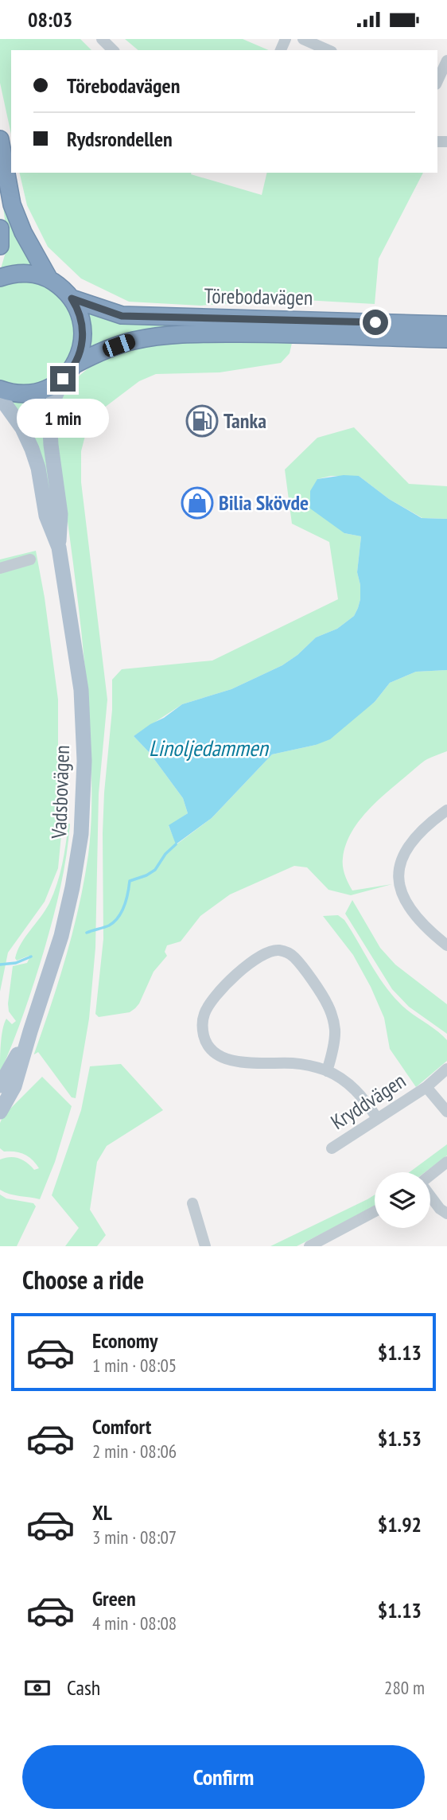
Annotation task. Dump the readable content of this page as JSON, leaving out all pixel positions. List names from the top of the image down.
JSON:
{
  "streets": {
    "highway": ["Törebodavägen"],
    "main road": ["Vadsbovägen"],
    "street": ["Kryddvägen"]
  },
  "water": ["Linoljedammen"],
  "places": {
    "fuel station": ["Tanka"],
    "shop": ["Bilia Skövde"]
  },
  "page": {
    "status": "08:03",
    "banner": ["Törebodavägen", "Rydsrondellen"],
    "bubble": "1 min",
    "heading": "Choose a ride",
    "list": [
      {
        "name": "Economy",
        "note": "1 min · 08:05",
        "value": "$1.13"
      },
      {
        "name": "Comfort",
        "note": "2 min · 08:06",
        "value": "$1.53"
      },
      {
        "name": "XL",
        "note": "3 min · 08:07",
        "value": "$1.92"
      },
      {
        "name": "Green",
        "note": "4 min · 08:08",
        "value": "$1.13"
      }
    ],
    "pay": ["Cash", "280 m"],
    "buttons": "Confirm"
  }
}
